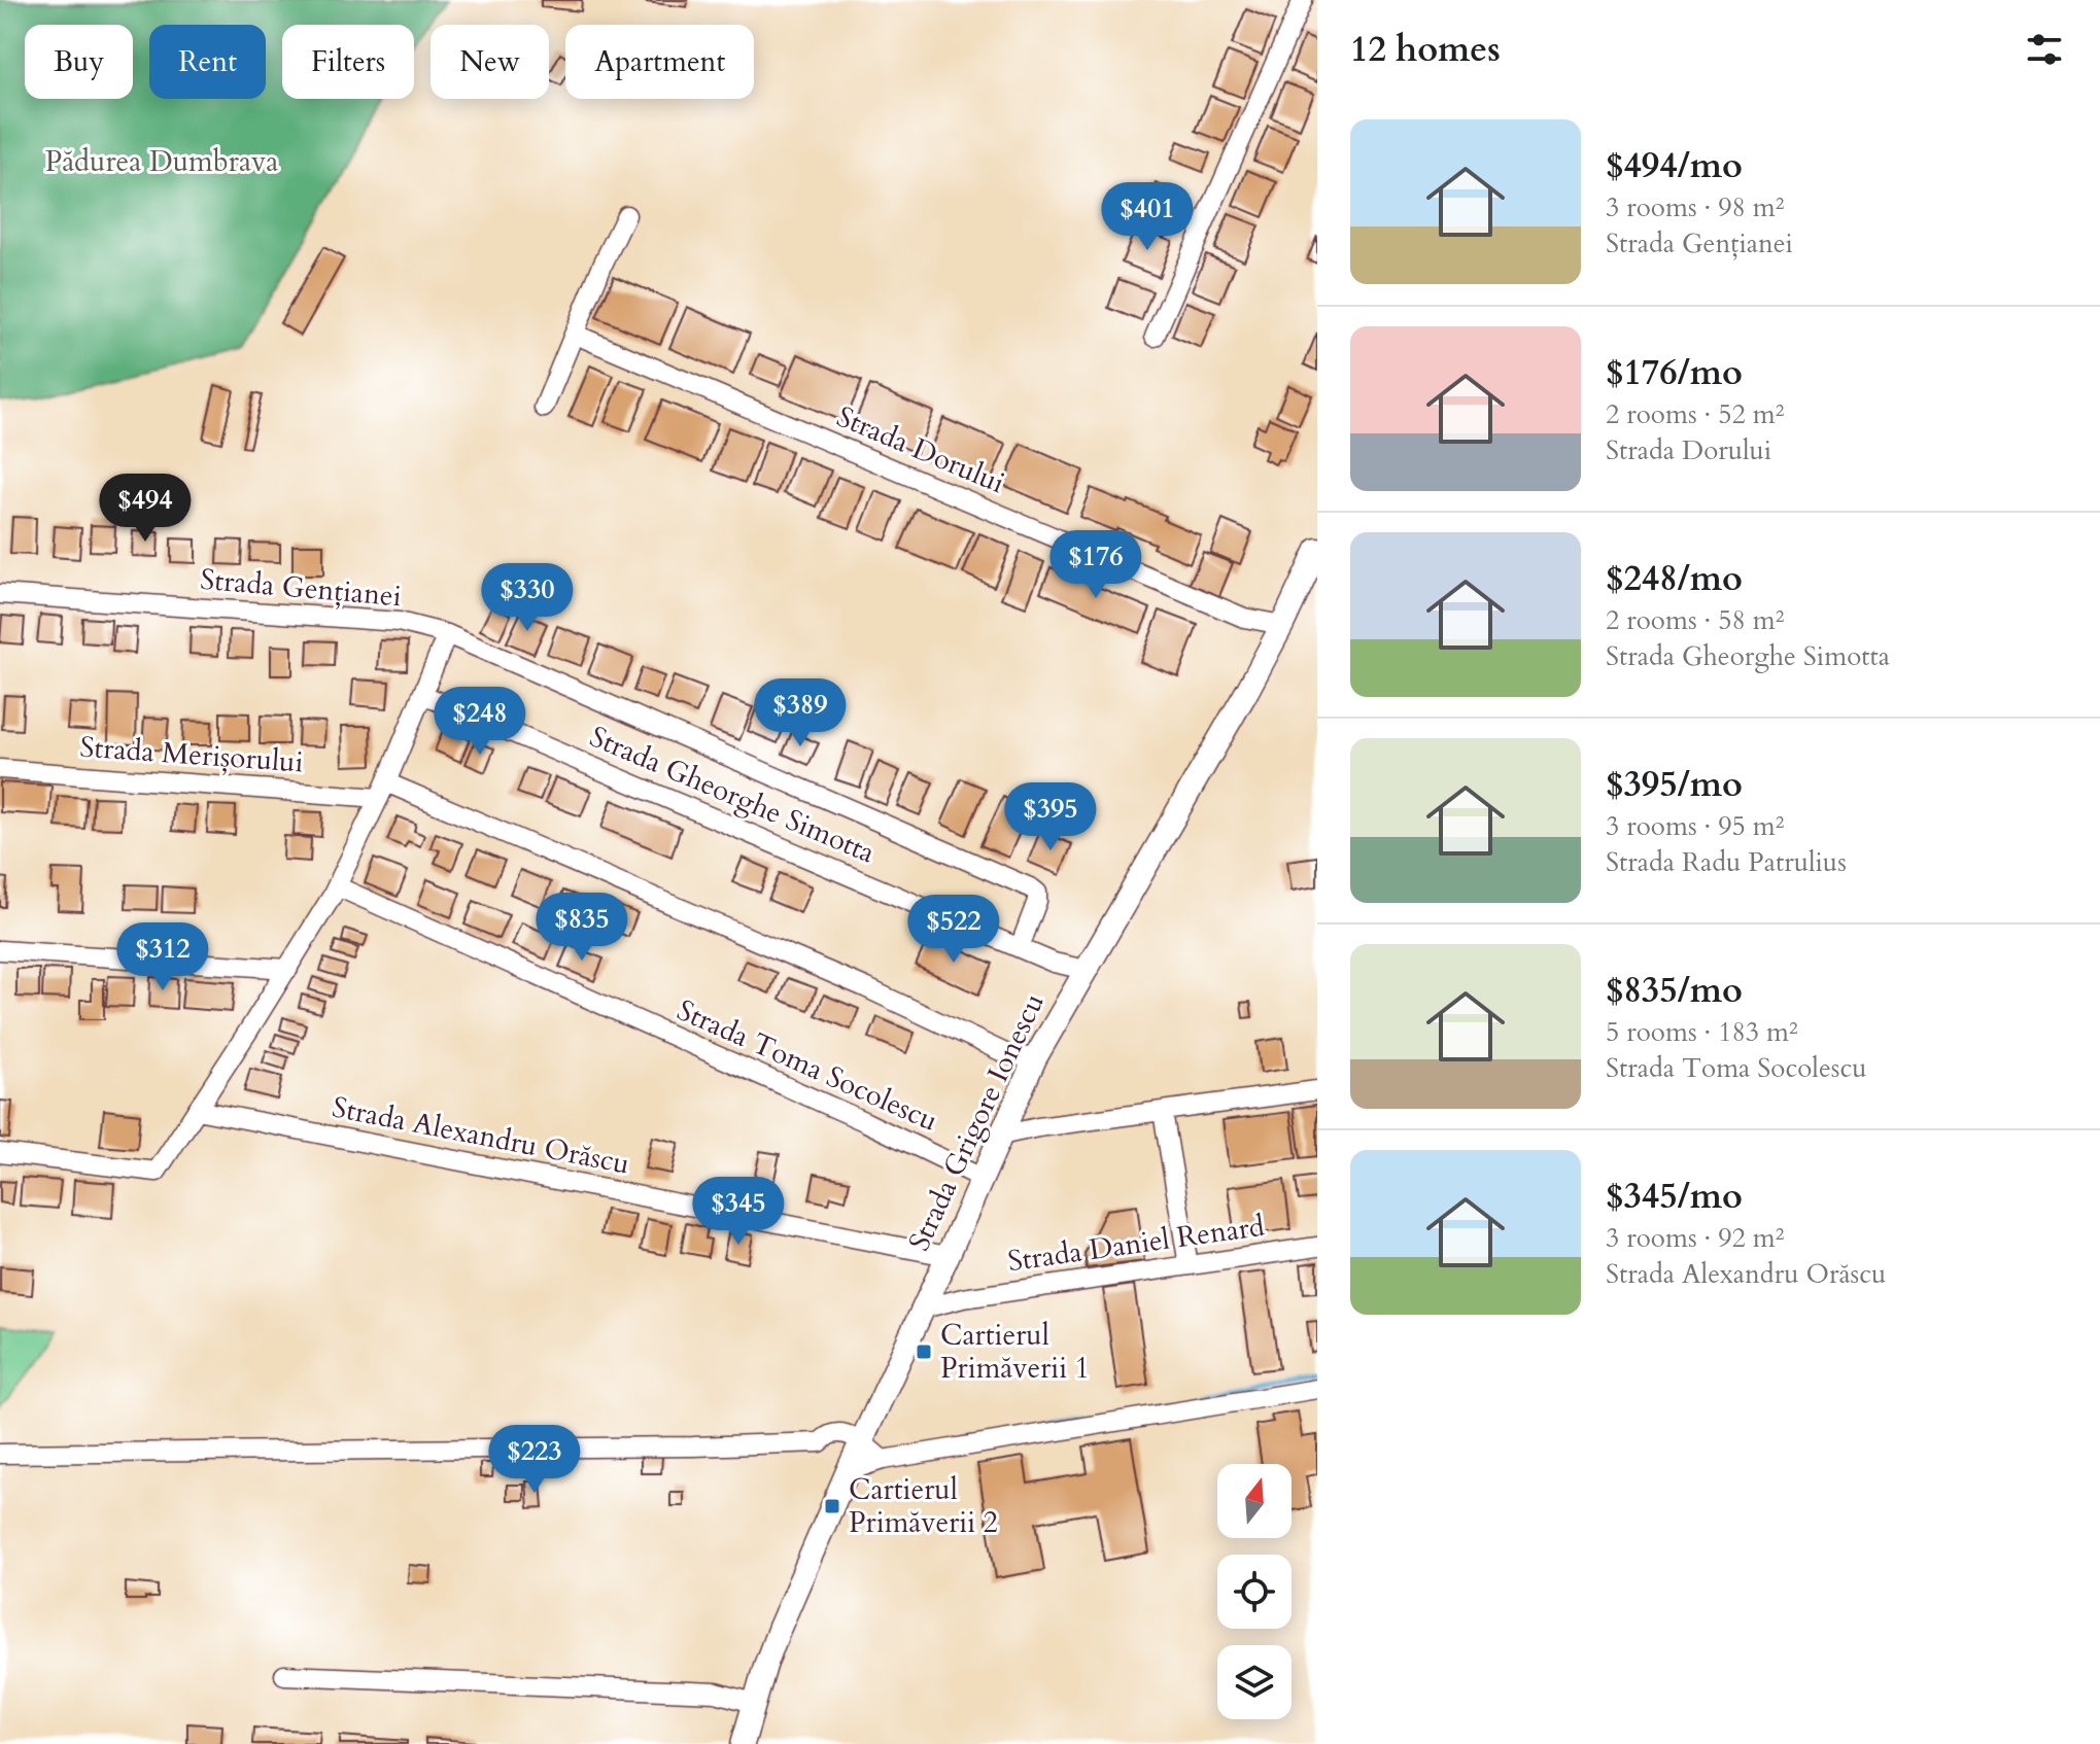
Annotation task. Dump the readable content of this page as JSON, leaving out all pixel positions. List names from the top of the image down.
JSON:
{
  "streets": {
    "main road": ["Strada Grigore Ionescu"],
    "street": [
      "Strada Dorului",
      "Strada Gențianei",
      "Strada Merișorului",
      "Strada Gheorghe Simotta",
      "Strada Toma Socolescu",
      "Strada Alexandru Orăscu",
      "Strada Daniel Renard"
    ]
  },
  "crossings": [
    ["Strada Dorului", "Strada Grigore Ionescu"],
    ["Strada Gențianei", "Strada Gheorghe Simotta"],
    ["Strada Merișorului", "Strada Grigore Ionescu"],
    ["Strada Gheorghe Simotta", "Strada Grigore Ionescu"],
    ["Strada Toma Socolescu", "Strada Grigore Ionescu"],
    ["Strada Grigore Ionescu", "Strada Alexandru Orăscu"],
    ["Strada Grigore Ionescu", "Strada Daniel Renard"]
  ],
  "parks": ["Pădurea Dumbrava"],
  "places": {
    "transit": ["Cartierul Primăverii 1", "Cartierul Primăverii 2"]
  },
  "north": "top",
  "page": {
    "heading": "12 homes",
    "chip": [
      "Buy",
      "Rent",
      "Filters",
      "New",
      "Apartment"
    ],
    "list": [
      {
        "name": "$494/mo",
        "note": "3 rooms · 98 m² · Strada Gențianei"
      },
      {
        "name": "$176/mo",
        "note": "2 rooms · 52 m² · Strada Dorului"
      },
      {
        "name": "$248/mo",
        "note": "2 rooms · 58 m² · Strada Gheorghe Simotta"
      },
      {
        "name": "$395/mo",
        "note": "3 rooms · 95 m² · Strada Radu Patrulius"
      },
      {
        "name": "$835/mo",
        "note": "5 rooms · 183 m² · Strada Toma Socolescu"
      },
      {
        "name": "$345/mo",
        "note": "3 rooms · 92 m² · Strada Alexandru Orăscu"
      }
    ],
    "price": [
      "$401",
      "$494",
      "$176",
      "$330",
      "$389",
      "$248",
      "$395",
      "$835",
      "$522",
      "$312",
      "$345",
      "$223"
    ]
  }
}
